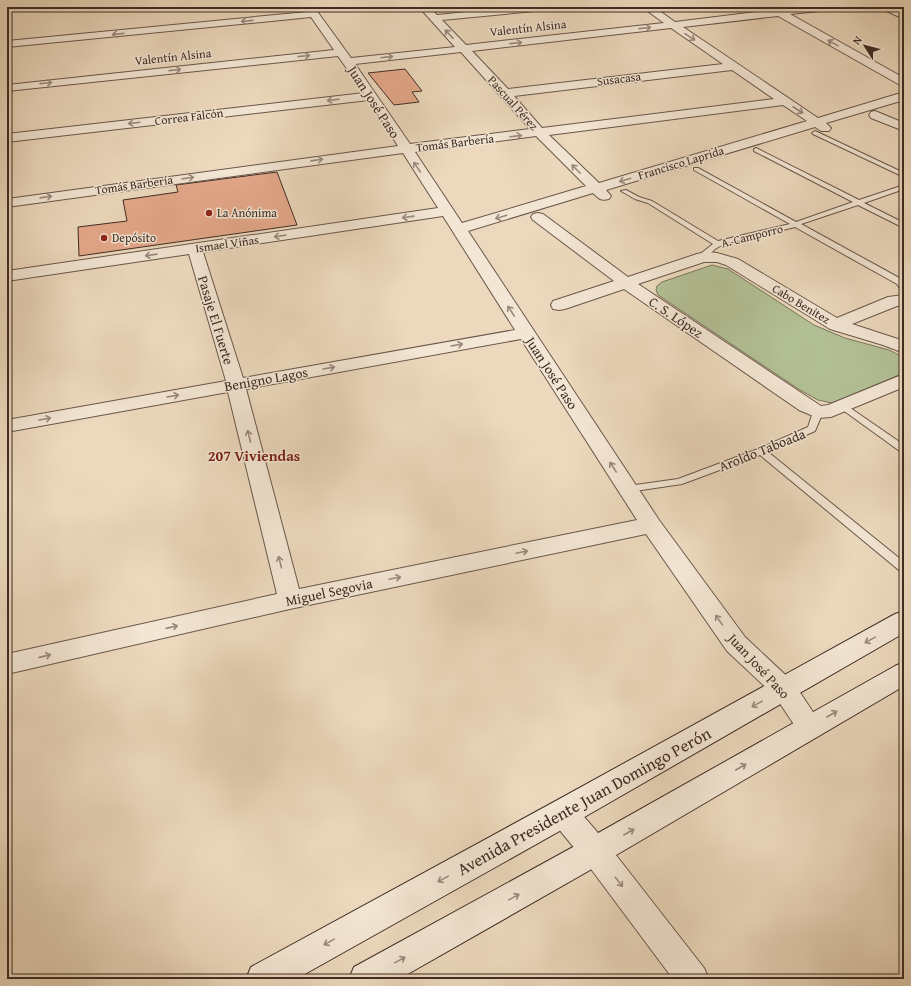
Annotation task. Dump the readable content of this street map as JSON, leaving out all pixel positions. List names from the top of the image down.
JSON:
{
  "streets": {
    "main road": ["Avenida Presidente Juan Domingo Perón"],
    "street": [
      "Valentín Alsina",
      "Susacasa",
      "Juan José Paso",
      "Pascual Pérez",
      "Correa Falcón",
      "Tomás Barbería",
      "Francisco Laprida",
      "A. Camporro",
      "Ismael Viñas",
      "Cabo Benitez",
      "C. S. López",
      "Pasaje El Fuerte",
      "Benigno Lagos",
      "Aroldo Taboada",
      "Miguel Segovia"
    ]
  },
  "crossings": [
    ["Valentín Alsina", "Juan José Paso"],
    ["Valentín Alsina", "Pascual Pérez"],
    ["Susacasa", "Pascual Pérez"],
    ["Juan José Paso", "Correa Falcón"],
    ["Juan José Paso", "Tomás Barbería"],
    ["Juan José Paso", "Francisco Laprida"],
    ["Juan José Paso", "Ismael Viñas"],
    ["Juan José Paso", "Benigno Lagos"],
    ["Juan José Paso", "Aroldo Taboada"],
    ["Juan José Paso", "Miguel Segovia"],
    ["Juan José Paso", "Avenida Presidente Juan Domingo Perón"],
    ["Pascual Pérez", "Tomás Barbería"],
    ["Pascual Pérez", "Francisco Laprida"],
    ["Francisco Laprida", "C. S. López"],
    ["A. Camporro", "Cabo Benitez"],
    ["A. Camporro", "C. S. López"],
    ["Ismael Viñas", "Pasaje El Fuerte"],
    ["C. S. López", "Aroldo Taboada"],
    ["Pasaje El Fuerte", "Benigno Lagos"],
    ["Pasaje El Fuerte", "Miguel Segovia"]
  ],
  "one_way": [
    "Juan José Paso",
    "Ismael Viñas",
    "Pasaje El Fuerte",
    "Benigno Lagos",
    "Miguel Segovia"
  ],
  "districts": ["207 Viviendas"],
  "places": ["La Anónima", "Depósito"],
  "north": "top left"
}
